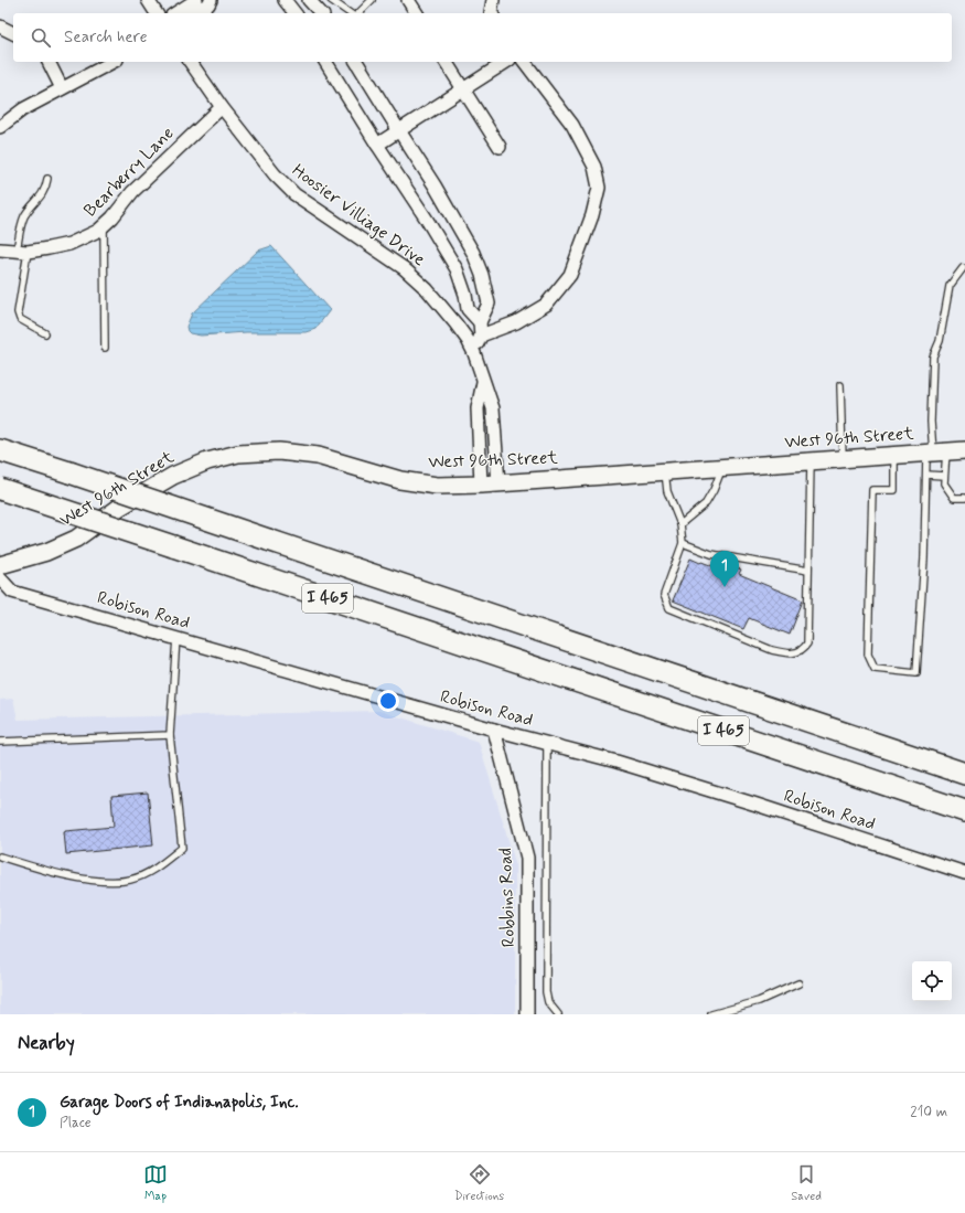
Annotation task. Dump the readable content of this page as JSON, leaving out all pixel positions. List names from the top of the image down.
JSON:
{
  "streets": {
    "highway": ["I 465"],
    "street": [
      "Bearberry Lane",
      "Hoosier Villiage Drive",
      "West 96th Street",
      "Robison Road",
      "Robbins Road"
    ]
  },
  "crossings": [
    ["Bearberry Lane", "Hoosier Villiage Drive"],
    ["Hoosier Villiage Drive", "West 96th Street"],
    ["Robison Road", "Robbins Road"]
  ],
  "page": {
    "search": "Search here",
    "pins": "1",
    "heading": "Nearby",
    "list": [
      {
        "mark": "1",
        "name": "Garage Doors of Indianapolis, Inc.",
        "note": "Place",
        "value": "210 m"
      }
    ],
    "nav": ["Map", "Directions", "Saved"]
  }
}
